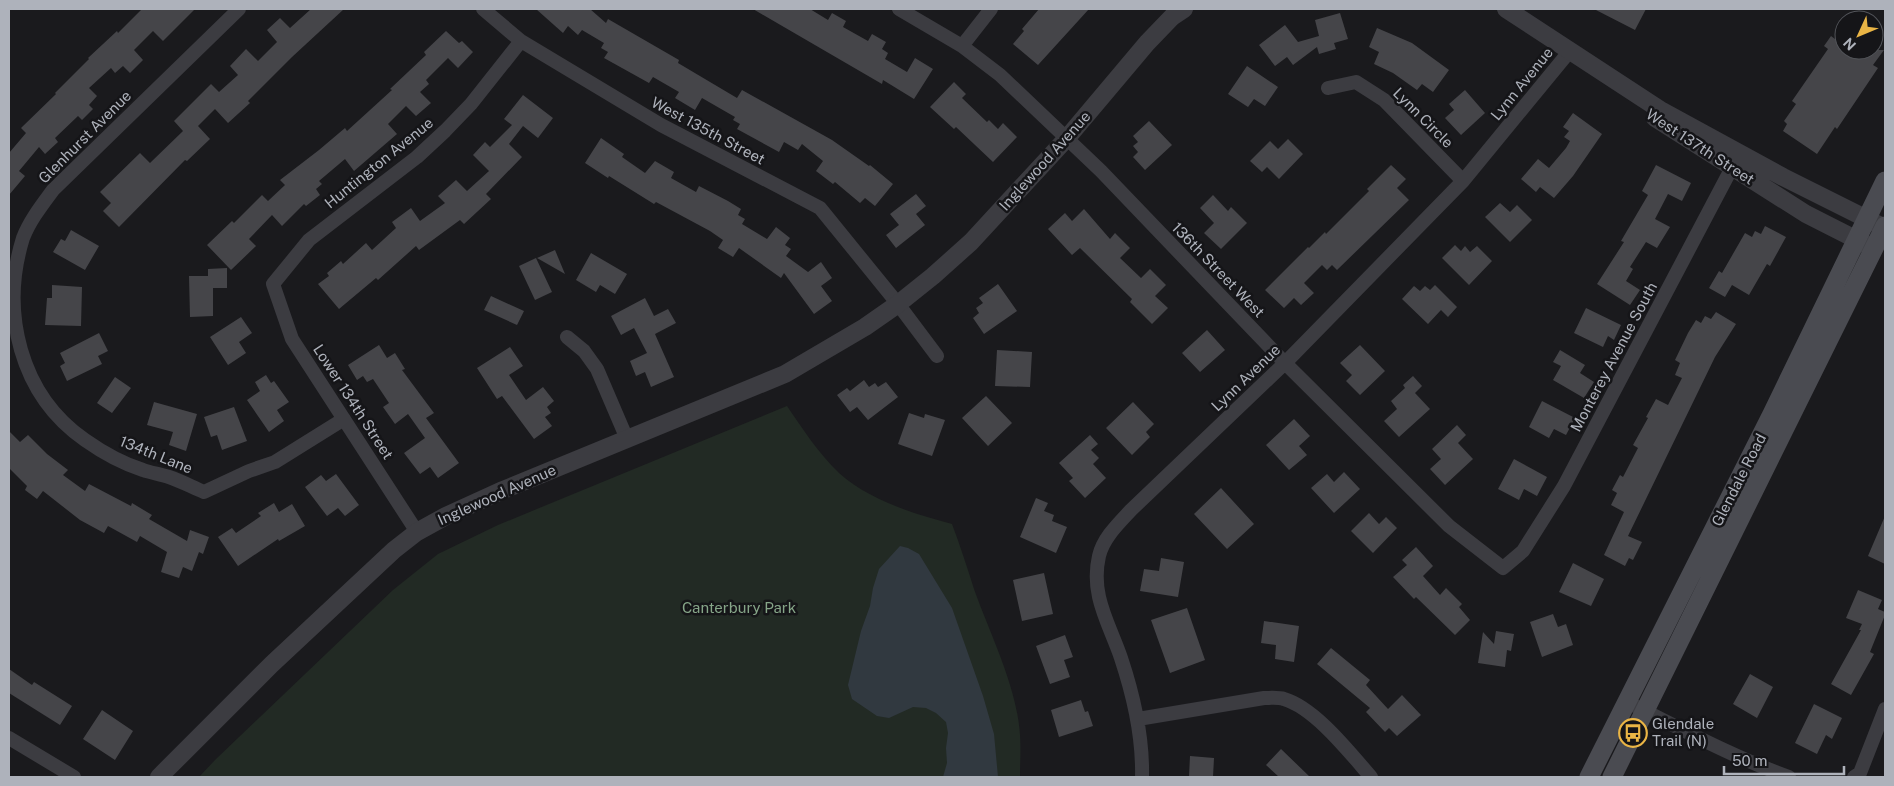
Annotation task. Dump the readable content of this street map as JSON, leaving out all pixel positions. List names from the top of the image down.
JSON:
{
  "streets": {
    "main road": ["Glendale Road"],
    "street": [
      "Lynn Avenue",
      "Lynn Circle",
      "West 135th Street",
      "Glenhurst Avenue",
      "West 137th Street",
      "Inglewood Avenue",
      "Huntington Avenue",
      "136th Street West",
      "Monterey Avenue South",
      "Lower 134th Street",
      "134th Lane"
    ]
  },
  "crossings": [
    ["Lynn Avenue", "Lynn Circle"],
    ["Lynn Avenue", "West 137th Street"],
    ["Lynn Avenue", "136th Street West"],
    ["West 135th Street", "Inglewood Avenue"],
    ["West 135th Street", "Huntington Avenue"],
    ["Glenhurst Avenue", "134th Lane"],
    ["West 137th Street", "Monterey Avenue South"],
    ["West 137th Street", "Glendale Road"],
    ["Inglewood Avenue", "136th Street West"],
    ["Inglewood Avenue", "Lower 134th Street"],
    ["Huntington Avenue", "Lower 134th Street"],
    ["136th Street West", "Monterey Avenue South"],
    ["Lower 134th Street", "134th Lane"]
  ],
  "parks": ["Canterbury Park"],
  "places": {
    "bus stop": ["Glendale Trail (N)"]
  },
  "scale_bar": "50 m",
  "north": "bottom left"
}
